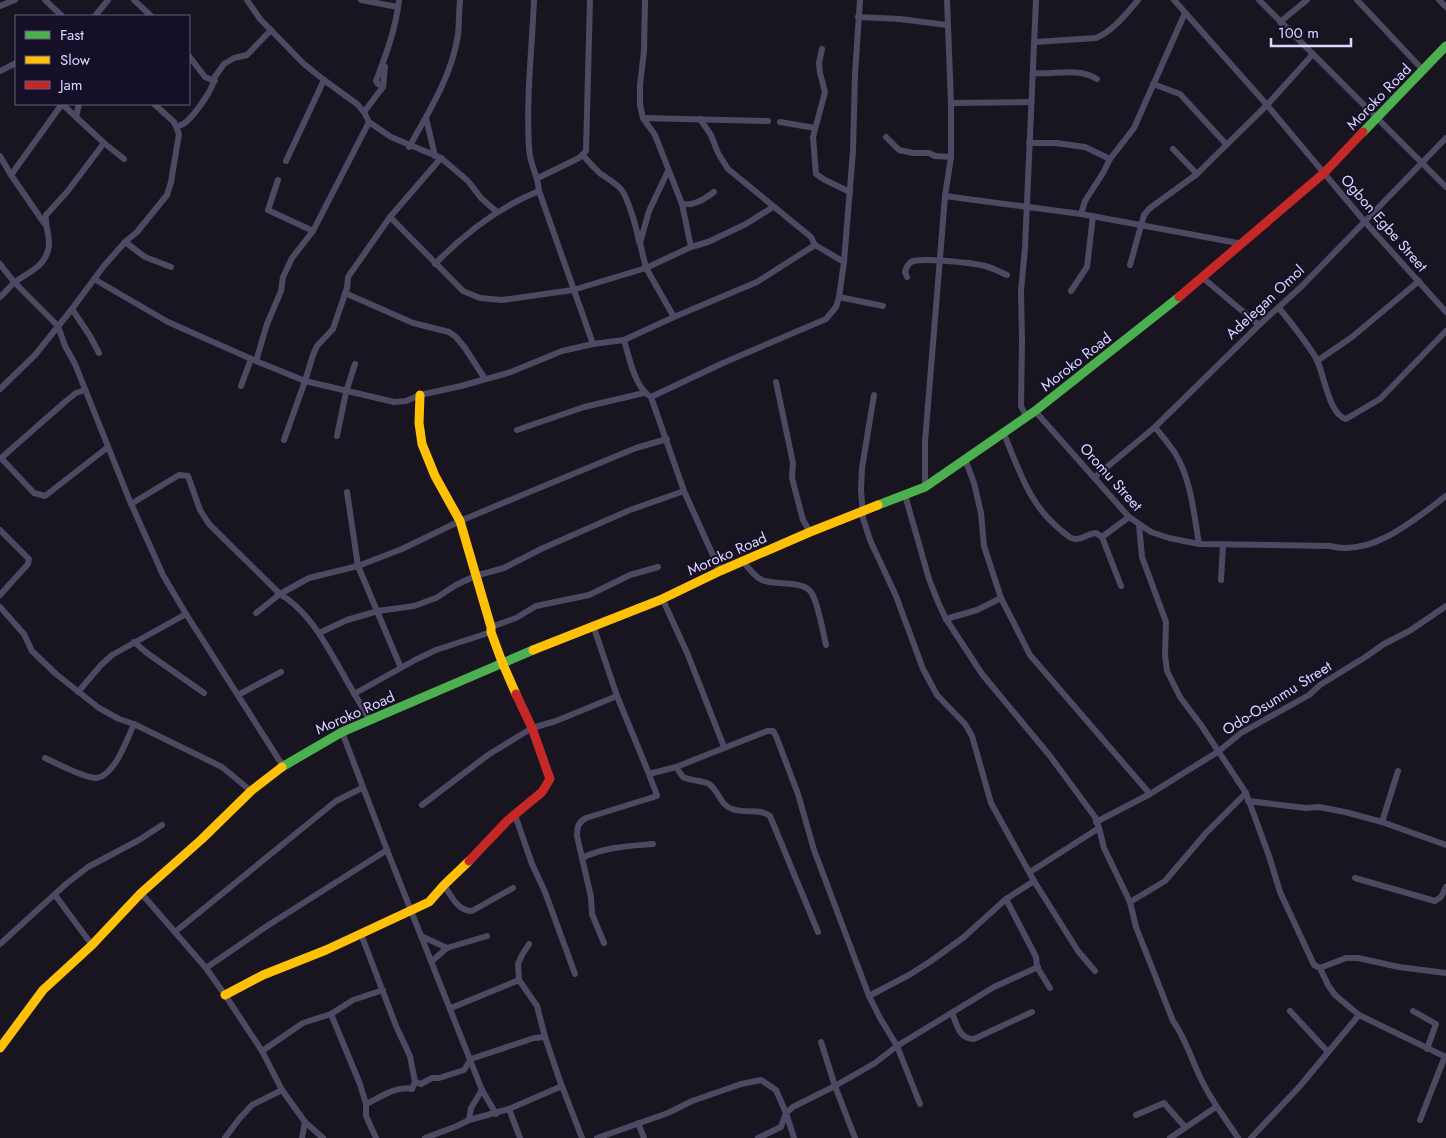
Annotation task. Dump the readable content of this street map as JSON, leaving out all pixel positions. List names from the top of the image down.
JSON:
{
  "streets": {
    "street": [
      "Moroko Road",
      "Ogbon Egbe Street",
      "Adelegan Omol",
      "Oromu Street",
      "Odo-Osunmu Street"
    ]
  },
  "crossings": [
    ["Moroko Road", "Ogbon Egbe Street"],
    ["Moroko Road", "Oromu Street"],
    ["Ogbon Egbe Street", "Adelegan Omol"],
    ["Adelegan Omol", "Oromu Street"],
    ["Oromu Street", "Odo-Osunmu Street"]
  ],
  "legend": ["Fast", "Slow", "Jam"],
  "scale_bar": "100 m"
}
